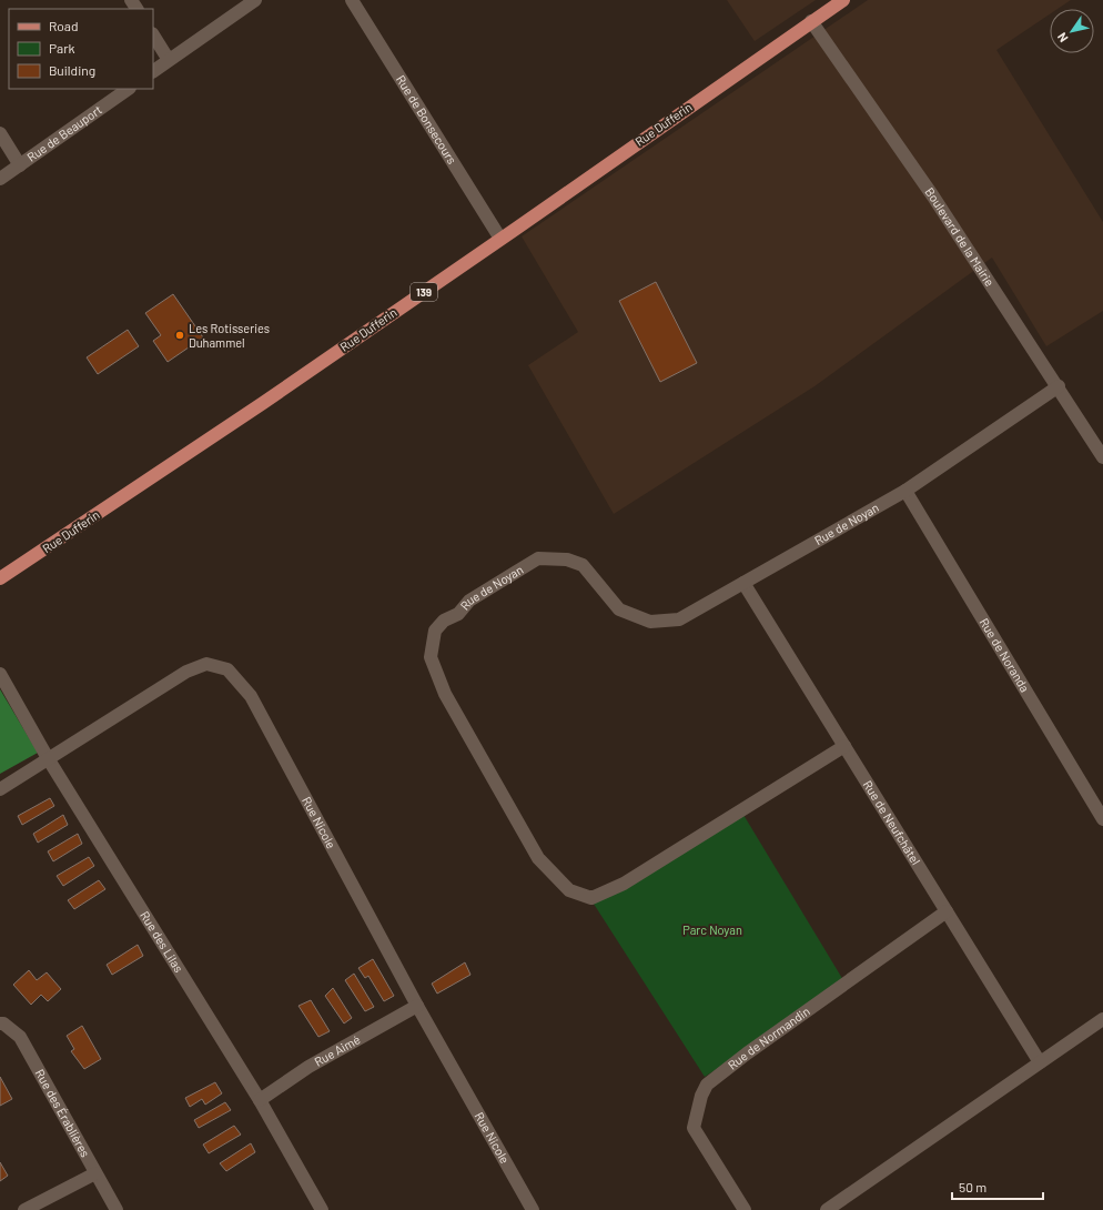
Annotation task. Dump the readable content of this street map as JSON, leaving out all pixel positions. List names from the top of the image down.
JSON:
{
  "streets": {
    "main road": ["Rue Dufferin", "139"],
    "street": [
      "Rue de Bonsecours",
      "Rue de Beauport",
      "Boulevard de la Mairie",
      "Rue de Noyan",
      "Rue de Noranda",
      "Rue Nicole",
      "Rue de Neufchâtel",
      "Rue des Lilas",
      "Rue de Normandin",
      "Rue Aimé",
      "Rue des Érablières"
    ]
  },
  "crossings": [
    ["Rue de Bonsecours", "Rue Dufferin"],
    ["Rue Dufferin", "Boulevard de la Mairie"],
    ["Boulevard de la Mairie", "Rue de Noyan"],
    ["Rue de Noyan", "Rue de Noranda"],
    ["Rue de Noyan", "Rue de Neufchâtel"],
    ["Rue Nicole", "Rue des Lilas"],
    ["Rue Nicole", "Rue Aimé"],
    ["Rue de Neufchâtel", "Rue de Normandin"],
    ["Rue des Lilas", "Rue Aimé"]
  ],
  "parks": ["Parc Noyan"],
  "places": ["Les Rotisseries Duhammel"],
  "legend": ["Road", "Park", "Building"],
  "scale_bar": "50 m",
  "north": "bottom left"
}
